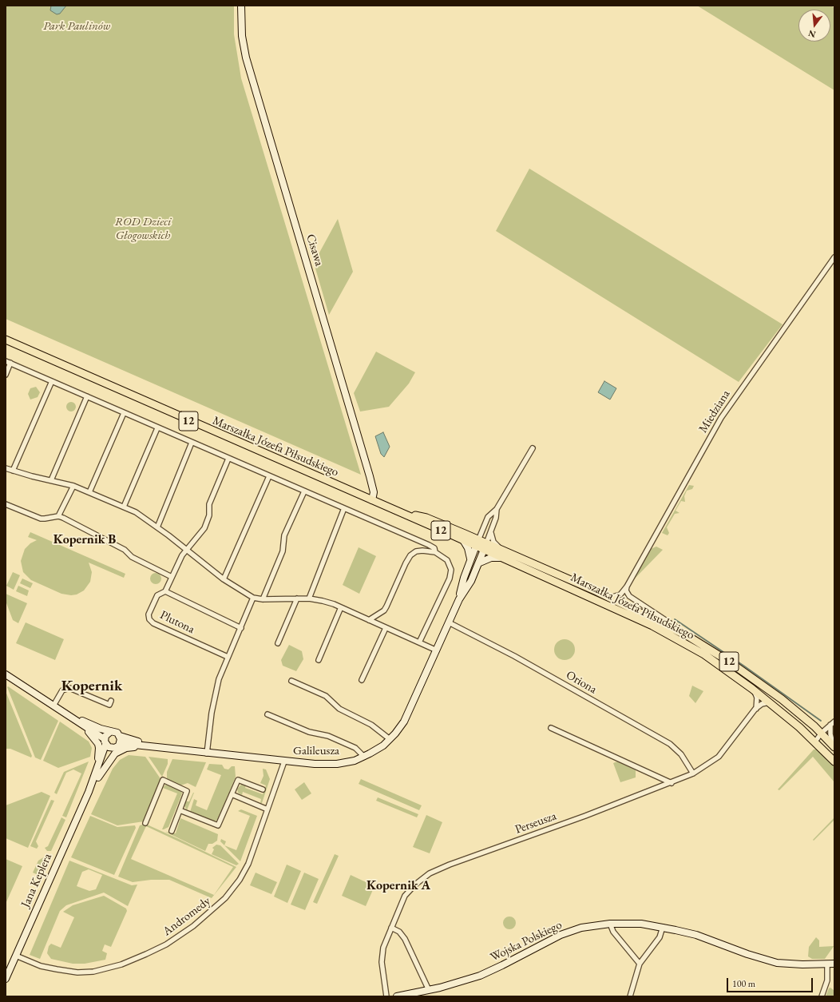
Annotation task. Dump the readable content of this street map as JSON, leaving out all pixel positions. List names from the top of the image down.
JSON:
{
  "streets": {
    "main road": ["12", "Marszałka Józefa Piłsudskiego"],
    "street": [
      "Cisawa",
      "Miedziana",
      "Plutona",
      "Oriona",
      "Galileusza",
      "Perseusza",
      "Jana Keplera",
      "Andromedy",
      "Wojska Polskiego"
    ]
  },
  "crossings": [
    ["Cisawa", "Marszałka Józefa Piłsudskiego"],
    ["Marszałka Józefa Piłsudskiego", "Galileusza"],
    ["Oriona", "Galileusza"],
    ["Oriona", "Perseusza"],
    ["Galileusza", "Jana Keplera"],
    ["Galileusza", "Andromedy"],
    ["Jana Keplera", "Andromedy"]
  ],
  "districts": ["Kopernik B", "Kopernik", "Kopernik A"],
  "parks": ["Park Paulinów", "ROD Dzieci Głogowskich"],
  "scale_bar": "100 m",
  "north": "bottom"
}
